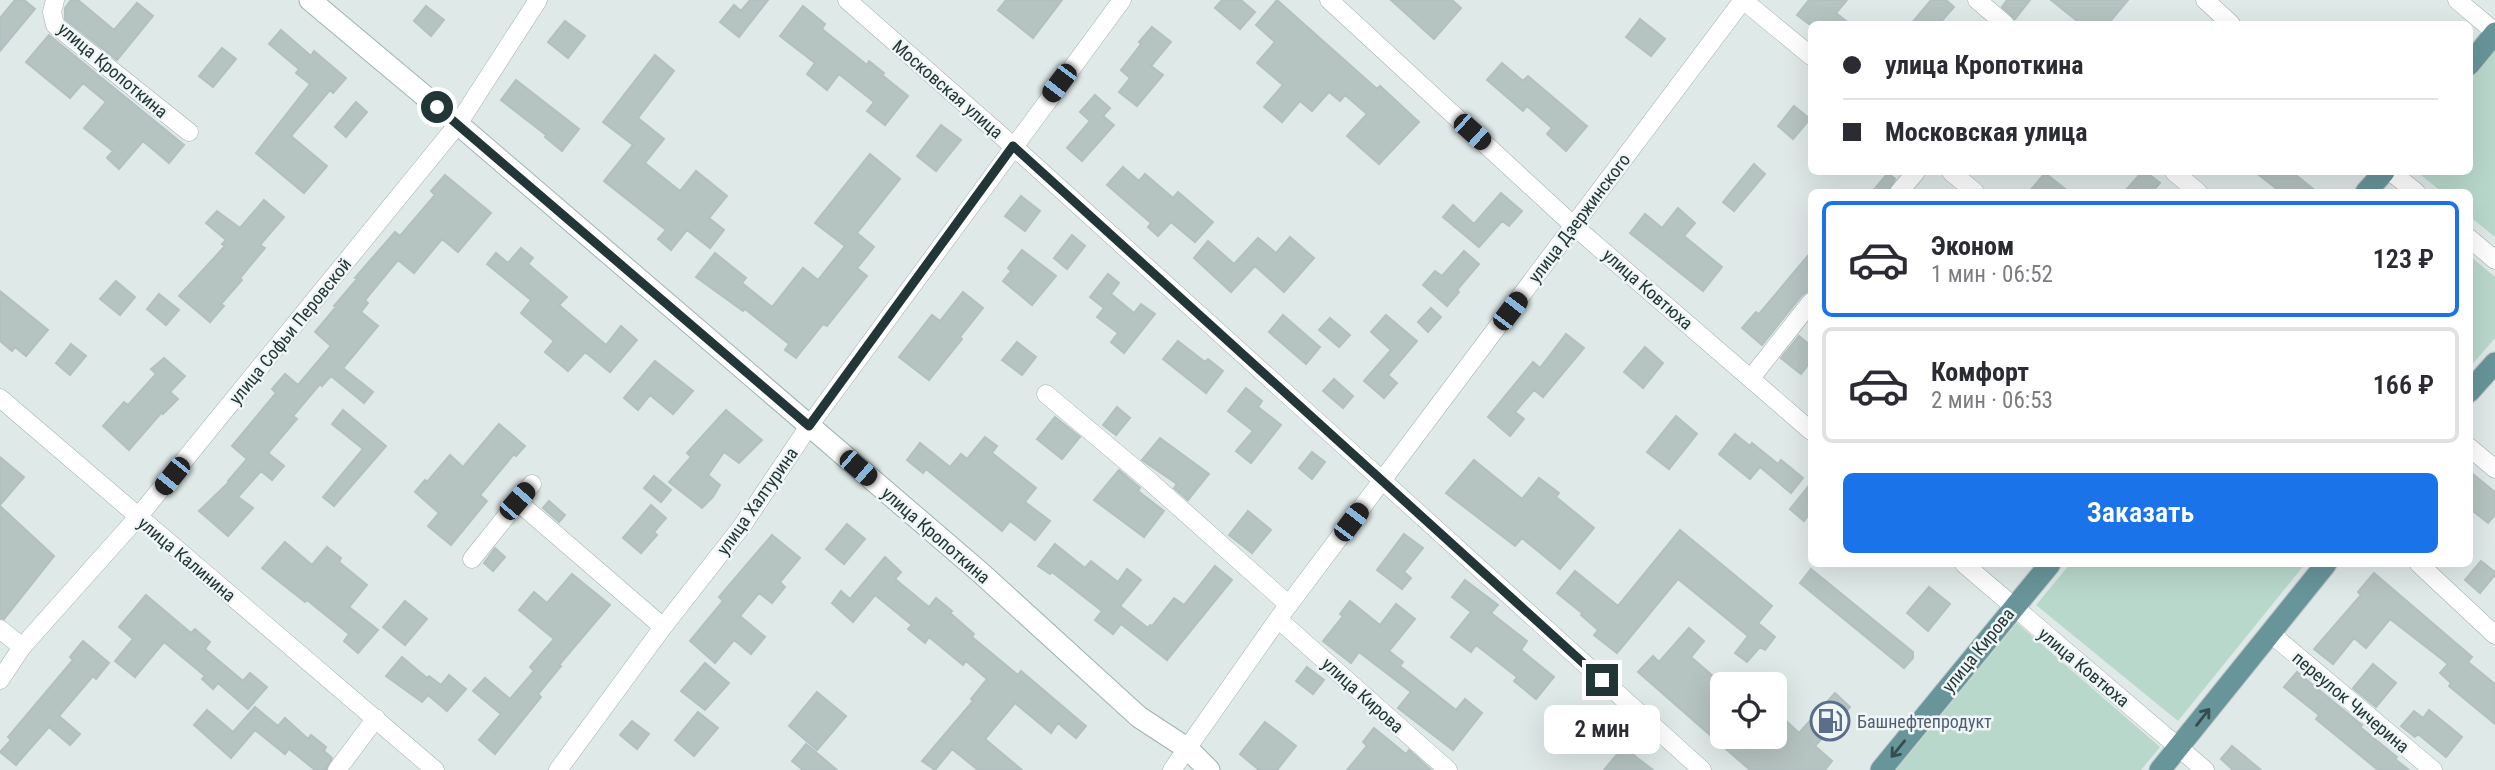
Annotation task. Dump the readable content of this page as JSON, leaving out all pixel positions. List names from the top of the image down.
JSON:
{
  "streets": {
    "main road": ["улица Кропоткина", "улица Кирова"],
    "street": [
      "Московская улица",
      "улица Дзержинского",
      "улица Ковтюха",
      "улица Софьи Перовской",
      "улица Халтурина",
      "улица Калинина",
      "переулок Чичерина"
    ]
  },
  "crossings": [
    ["улица Кропоткина", "улица Дзержинского"],
    ["улица Кропоткина", "улица Софьи Перовской"],
    ["улица Кропоткина", "улица Халтурина"],
    ["Московская улица", "улица Дзержинского"],
    ["Московская улица", "улица Халтурина"],
    ["улица Дзержинского", "улица Ковтюха"],
    ["улица Дзержинского", "улица Кирова"],
    ["улица Ковтюха", "улица Кирова"],
    ["улица Софьи Перовской", "улица Калинина"]
  ],
  "one_way": ["улица Кирова"],
  "places": {
    "fuel station": ["Башнефтепродукт"]
  },
  "page": {
    "banner": ["улица Кропоткина", "Московская улица"],
    "list": [
      {
        "name": "Эконом",
        "note": "1 мин · 06:52",
        "value": "123 ₽"
      },
      {
        "name": "Комфорт",
        "note": "2 мин · 06:53",
        "value": "166 ₽"
      }
    ],
    "buttons": "Заказать",
    "bubble": "2 мин"
  }
}
